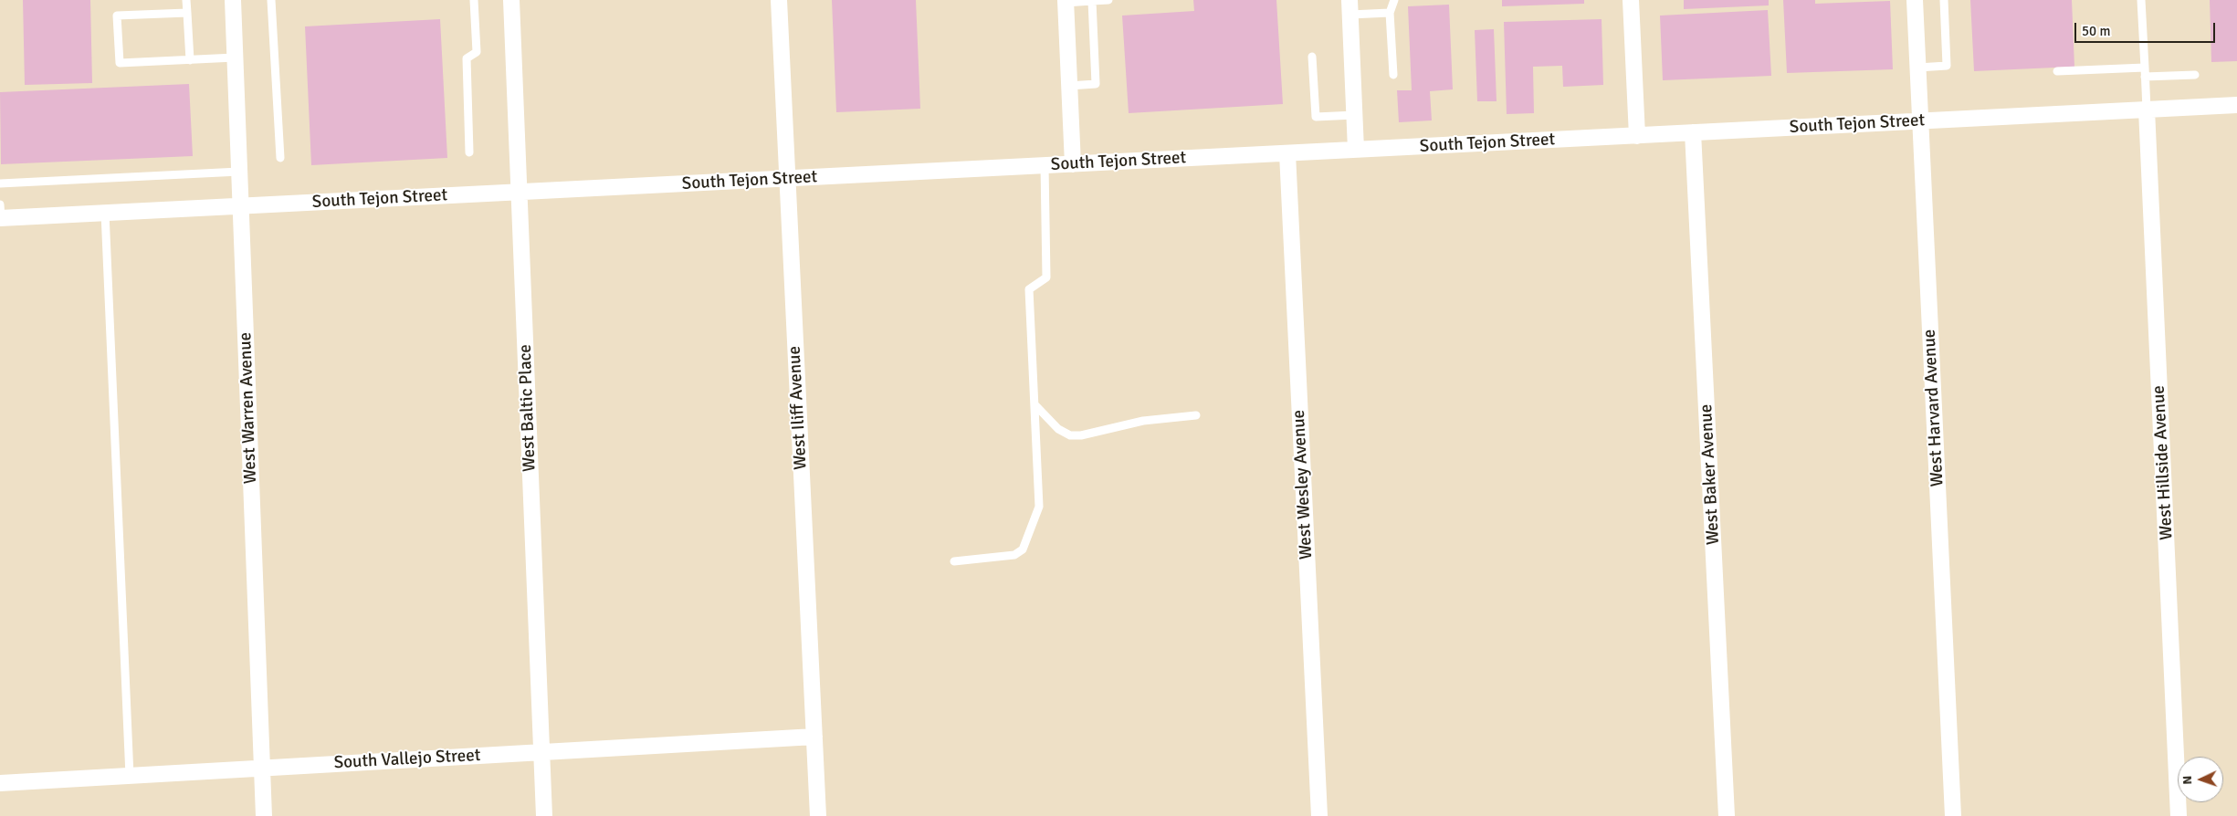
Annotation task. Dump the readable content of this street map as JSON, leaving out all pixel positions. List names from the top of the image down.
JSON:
{
  "streets": {
    "street": [
      "South Tejon Street",
      "West Warren Avenue",
      "West Baltic Place",
      "West Iliff Avenue",
      "West Harvard Avenue",
      "West Hillside Avenue",
      "West Baker Avenue",
      "West Wesley Avenue",
      "South Vallejo Street"
    ]
  },
  "crossings": [
    ["South Tejon Street", "West Warren Avenue"],
    ["South Tejon Street", "West Baltic Place"],
    ["South Tejon Street", "West Iliff Avenue"],
    ["South Tejon Street", "West Harvard Avenue"],
    ["South Tejon Street", "West Hillside Avenue"],
    ["South Tejon Street", "West Baker Avenue"],
    ["South Tejon Street", "West Wesley Avenue"],
    ["West Warren Avenue", "South Vallejo Street"],
    ["West Baltic Place", "South Vallejo Street"],
    ["West Iliff Avenue", "South Vallejo Street"]
  ],
  "scale_bar": "50 m",
  "north": "left"
}
